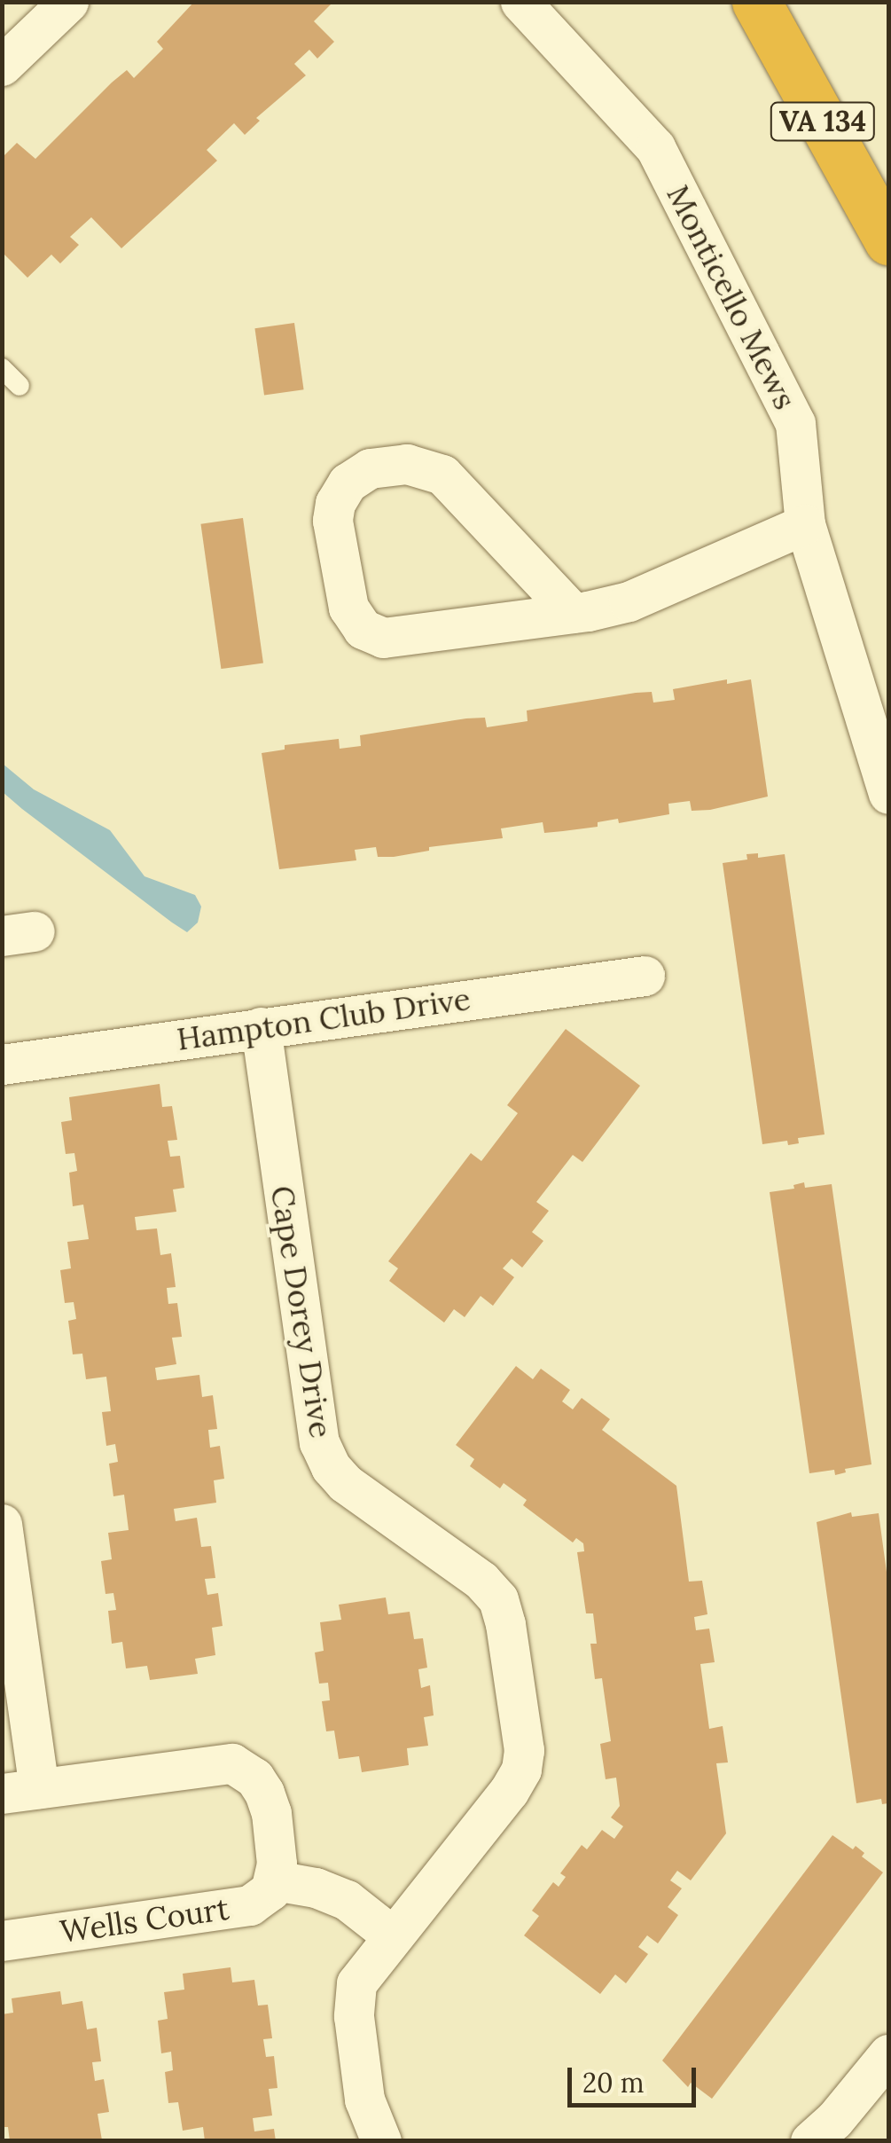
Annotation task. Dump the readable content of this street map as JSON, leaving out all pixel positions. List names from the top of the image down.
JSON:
{
  "streets": {
    "highway": ["VA 134"],
    "street": [
      "Monticello Mews",
      "Hampton Club Drive",
      "Cape Dorey Drive",
      "Wells Court"
    ]
  },
  "crossings": [
    ["Hampton Club Drive", "Cape Dorey Drive"]
  ],
  "scale_bar": "20 m"
}
